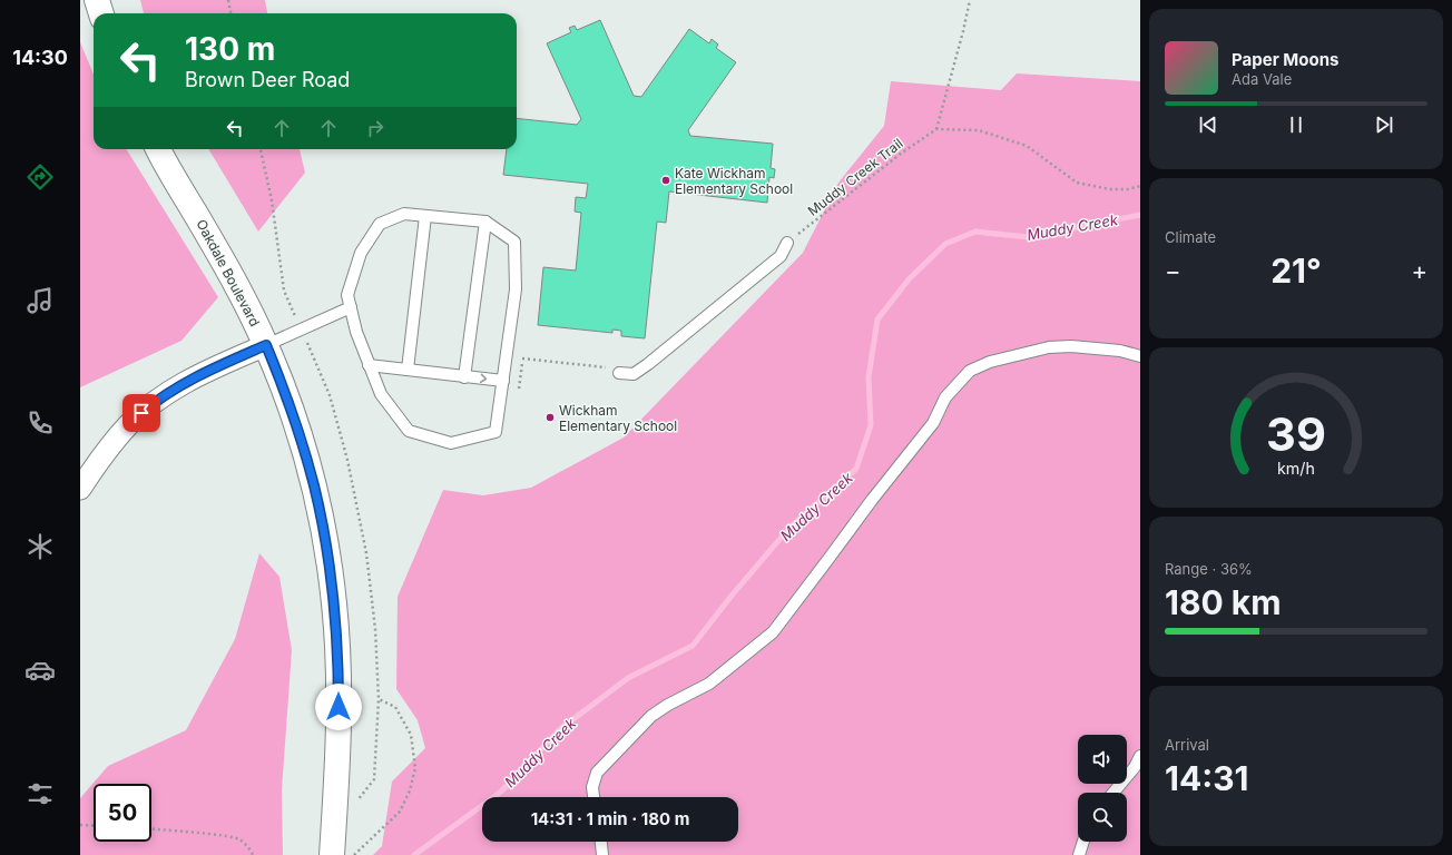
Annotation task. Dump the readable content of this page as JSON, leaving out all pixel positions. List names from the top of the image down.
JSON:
{
  "streets": {
    "main road": ["Oakdale Boulevard"],
    "path": ["Muddy Creek Trail"]
  },
  "water": ["Muddy Creek"],
  "places": ["Kate Wickham Elementary School", "Wickham Elementary School"],
  "page": {
    "tabs": "14:30",
    "turn": ["130 m", "Brown Deer Road"],
    "song": ["Paper Moons", "Ada Vale"],
    "tile": [
      "Climate",
      ["Range · 36%", "180 km"],
      ["Arrival", "14:31"]
    ],
    "heat": ["−", "21°", "+"],
    "limit": "50",
    "trip": "14:31 · 1 min · 180 m",
    "gauge": ["39", "km/h"]
  }
}
